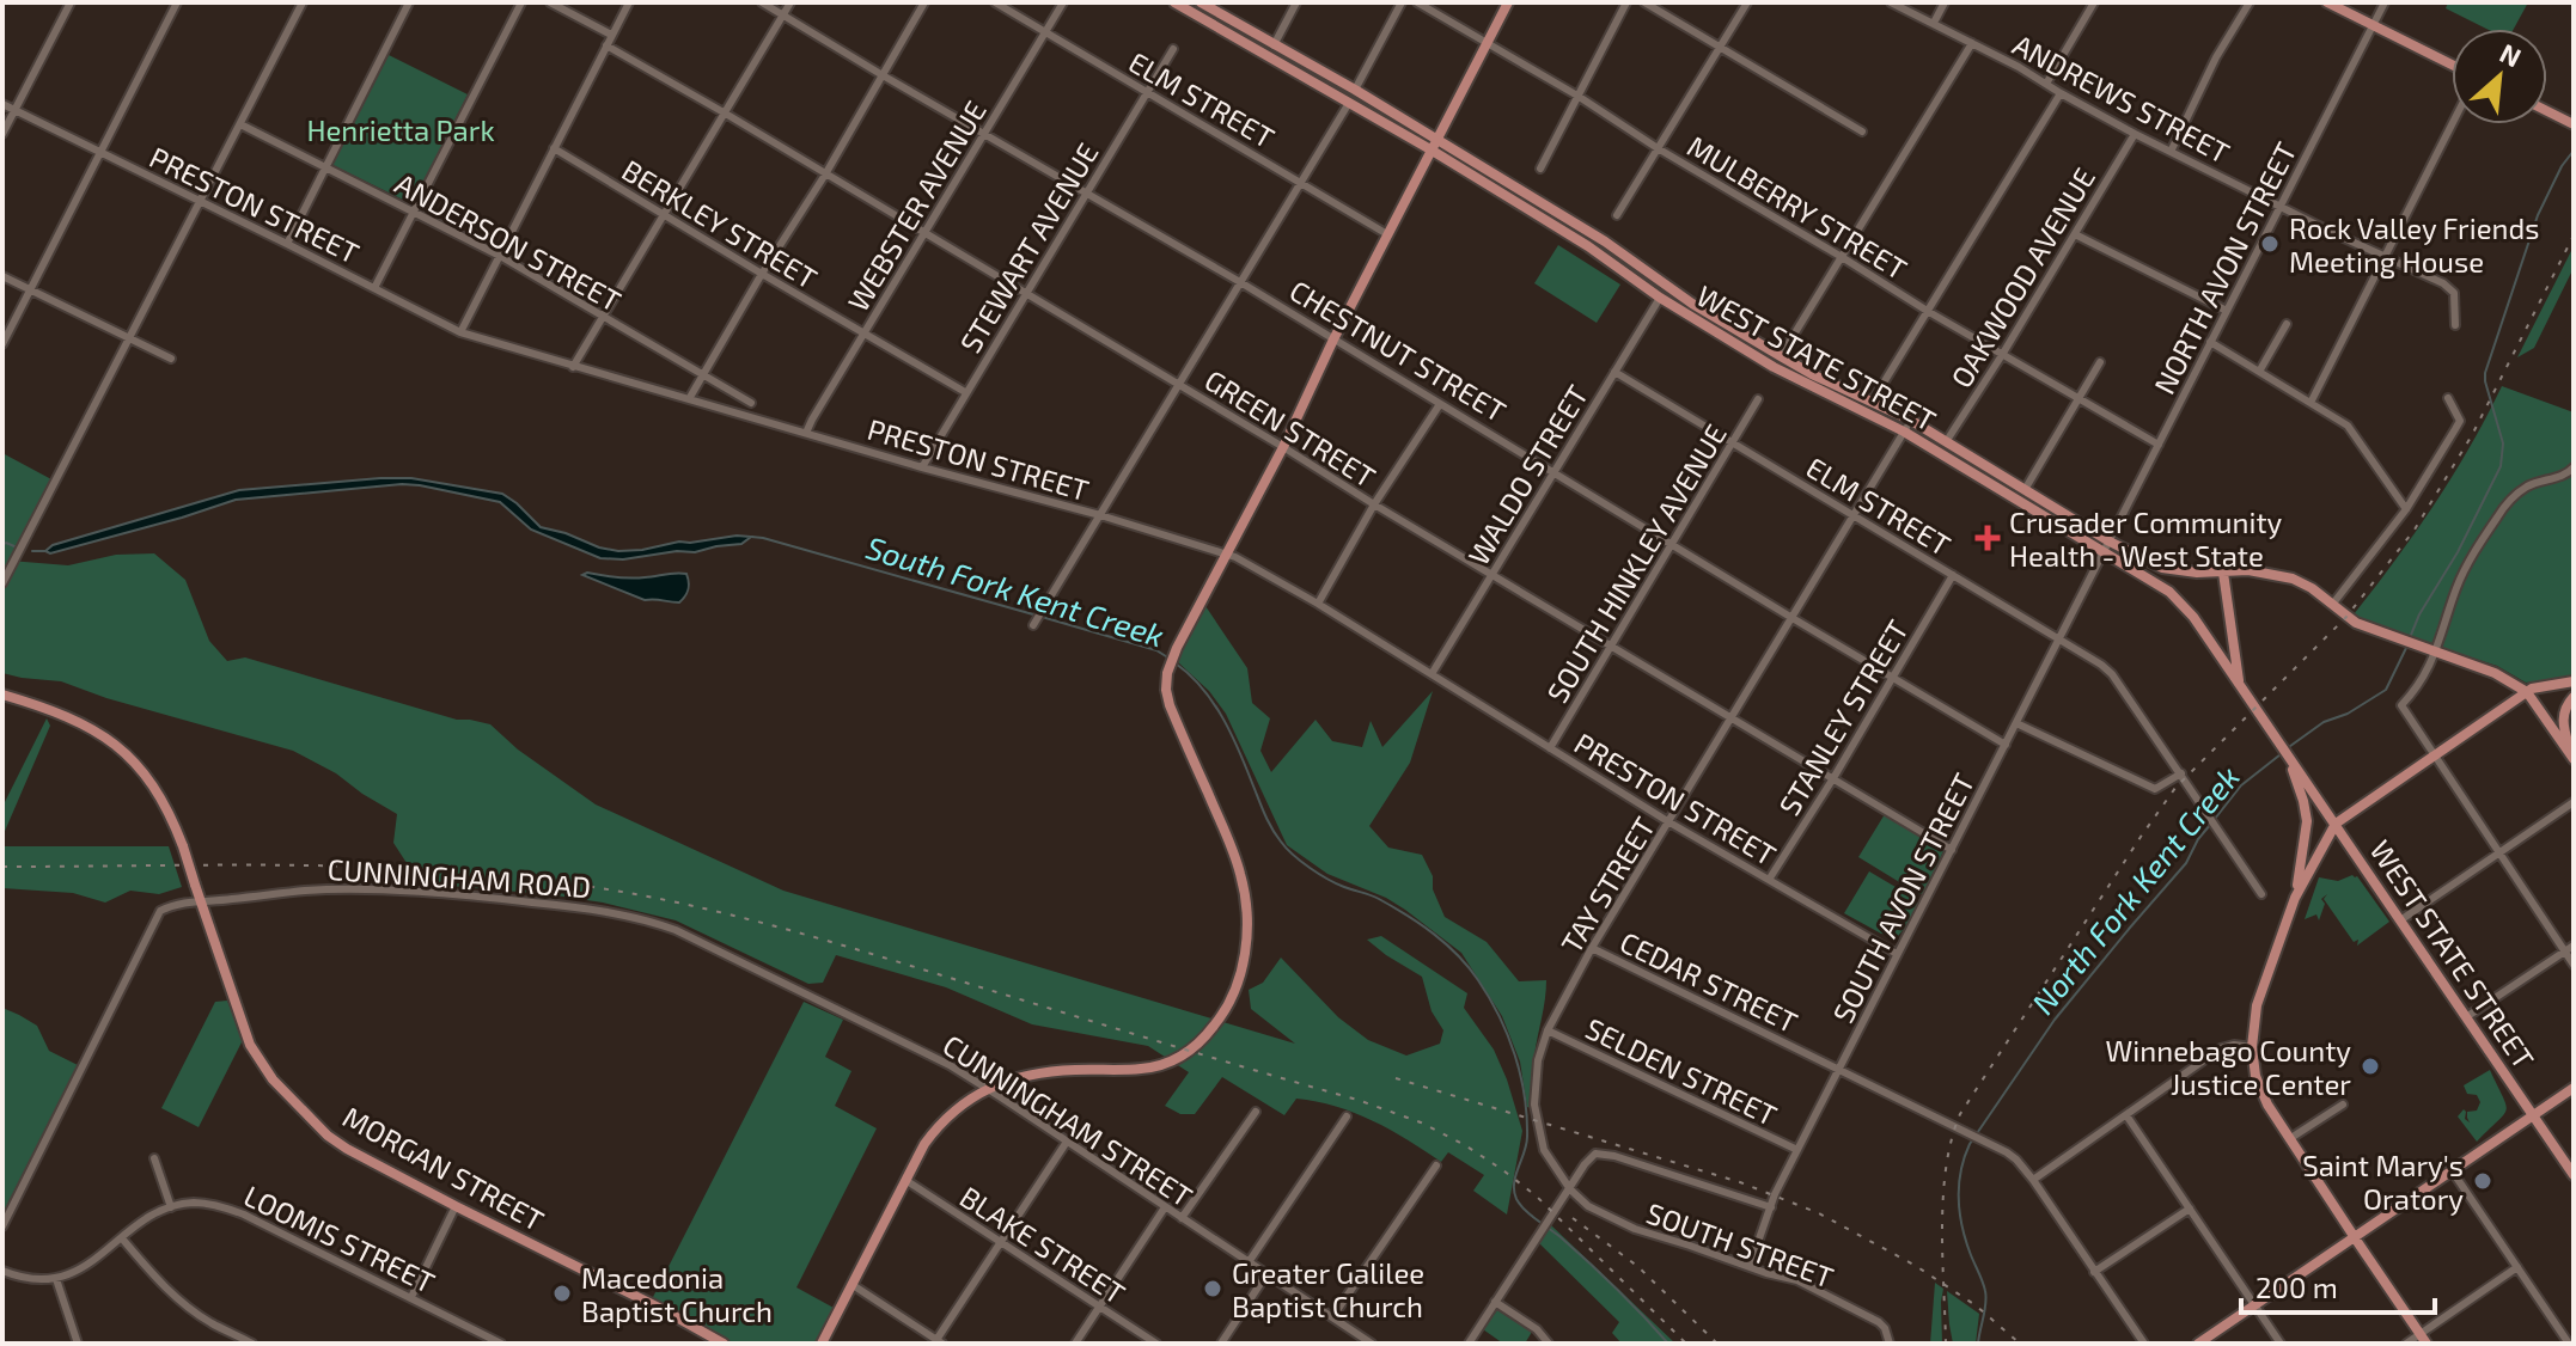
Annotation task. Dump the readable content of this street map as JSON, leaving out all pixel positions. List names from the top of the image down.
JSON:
{
  "streets": {
    "main road": ["WEST STATE STREET", "MORGAN STREET"],
    "street": [
      "ANDREWS STREET",
      "ELM STREET",
      "PRESTON STREET",
      "WEBSTER AVENUE",
      "MULBERRY STREET",
      "BERKLEY STREET",
      "ANDERSON STREET",
      "STEWART AVENUE",
      "NORTH AVON STREET",
      "OAKWOOD AVENUE",
      "CHESTNUT STREET",
      "GREEN STREET",
      "WALDO STREET",
      "SOUTH HINKLEY AVENUE",
      "STANLEY STREET",
      "CUNNINGHAM ROAD",
      "TAY STREET",
      "SOUTH AVON STREET",
      "CEDAR STREET",
      "SELDEN STREET",
      "CUNNINGHAM STREET",
      "LOOMIS STREET",
      "BLAKE STREET",
      "SOUTH STREET"
    ]
  },
  "crossings": [
    ["ANDREWS STREET", "NORTH AVON STREET"],
    ["ANDREWS STREET", "OAKWOOD AVENUE"],
    ["ELM STREET", "WEBSTER AVENUE"],
    ["ELM STREET", "STEWART AVENUE"],
    ["ELM STREET", "WALDO STREET"],
    ["ELM STREET", "SOUTH HINKLEY AVENUE"],
    ["ELM STREET", "STANLEY STREET"],
    ["ELM STREET", "TAY STREET"],
    ["ELM STREET", "SOUTH AVON STREET"],
    ["PRESTON STREET", "WEBSTER AVENUE"],
    ["PRESTON STREET", "STEWART AVENUE"],
    ["PRESTON STREET", "WALDO STREET"],
    ["PRESTON STREET", "SOUTH HINKLEY AVENUE"],
    ["PRESTON STREET", "STANLEY STREET"],
    ["PRESTON STREET", "TAY STREET"],
    ["PRESTON STREET", "SOUTH AVON STREET"],
    ["WEBSTER AVENUE", "BERKLEY STREET"],
    ["WEBSTER AVENUE", "CHESTNUT STREET"],
    ["WEBSTER AVENUE", "GREEN STREET"],
    ["MULBERRY STREET", "NORTH AVON STREET"],
    ["MULBERRY STREET", "OAKWOOD AVENUE"],
    ["BERKLEY STREET", "STEWART AVENUE"],
    ["STEWART AVENUE", "CHESTNUT STREET"],
    ["STEWART AVENUE", "GREEN STREET"],
    ["NORTH AVON STREET", "WEST STATE STREET"],
    ["NORTH AVON STREET", "SOUTH AVON STREET"],
    ["OAKWOOD AVENUE", "WEST STATE STREET"],
    ["CHESTNUT STREET", "WALDO STREET"],
    ["CHESTNUT STREET", "SOUTH HINKLEY AVENUE"],
    ["CHESTNUT STREET", "STANLEY STREET"],
    ["CHESTNUT STREET", "TAY STREET"],
    ["CHESTNUT STREET", "SOUTH AVON STREET"],
    ["WEST STATE STREET", "WALDO STREET"],
    ["WEST STATE STREET", "TAY STREET"],
    ["WEST STATE STREET", "SOUTH AVON STREET"],
    ["GREEN STREET", "WALDO STREET"],
    ["GREEN STREET", "SOUTH HINKLEY AVENUE"],
    ["GREEN STREET", "STANLEY STREET"],
    ["GREEN STREET", "TAY STREET"],
    ["GREEN STREET", "SOUTH AVON STREET"],
    ["CUNNINGHAM ROAD", "CUNNINGHAM STREET"],
    ["CUNNINGHAM ROAD", "MORGAN STREET"],
    ["TAY STREET", "CEDAR STREET"],
    ["TAY STREET", "SELDEN STREET"],
    ["TAY STREET", "SOUTH STREET"],
    ["SOUTH AVON STREET", "CEDAR STREET"],
    ["SOUTH AVON STREET", "SELDEN STREET"],
    ["SOUTH AVON STREET", "SOUTH STREET"]
  ],
  "water": ["South Fork Kent Creek", "North Fork Kent Creek"],
  "parks": ["Henrietta Park"],
  "places": {
    "other": [
      "Rock Valley Friends Meeting House",
      "Winnebago County Justice Center",
      "Saint Mary's Oratory",
      "Greater Galilee Baptist Church",
      "Macedonia Baptist Church"
    ],
    "health": ["Crusader Community Health - West State"]
  },
  "scale_bar": "200 m",
  "north": "top right"
}
